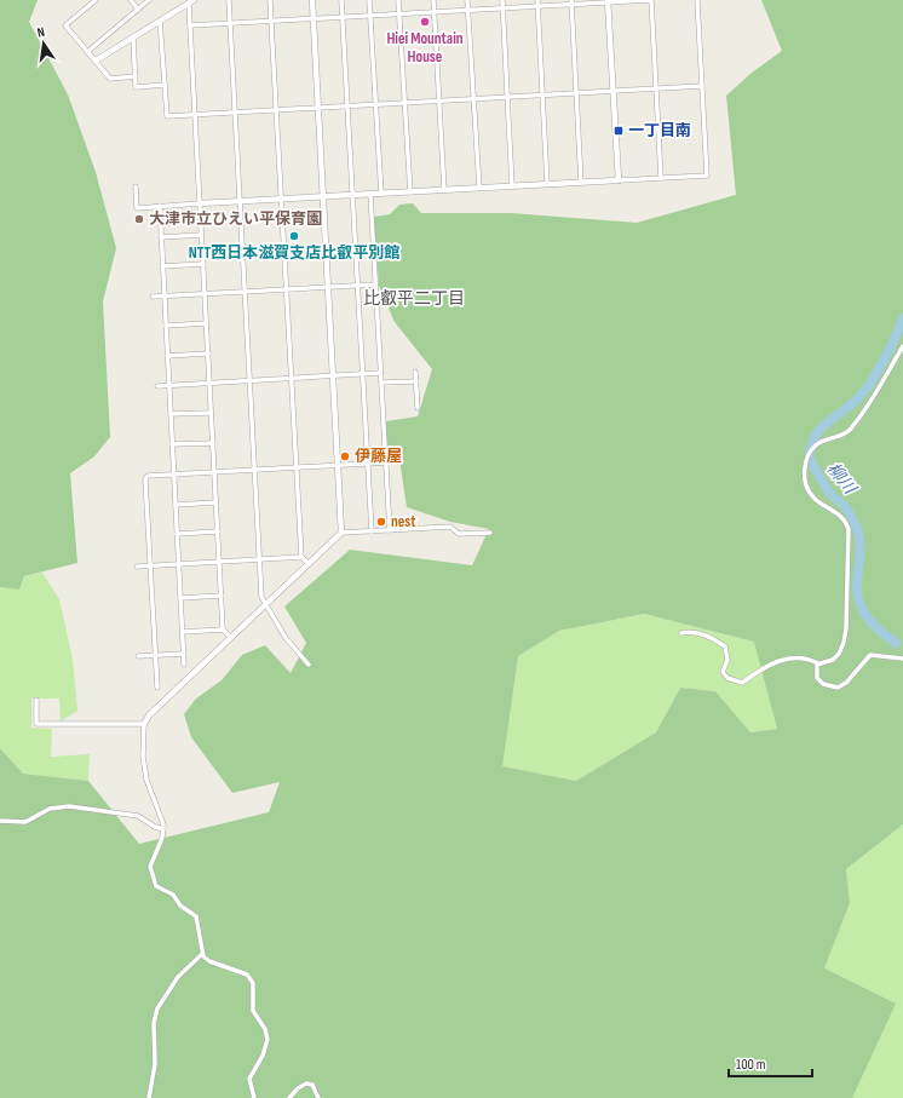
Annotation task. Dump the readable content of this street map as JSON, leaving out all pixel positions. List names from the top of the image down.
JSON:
{
  "districts": ["比叡平二丁目"],
  "water": ["柳川"],
  "places": {
    "other": [
      "Hiei Mountain House",
      "大津市立ひえい平保育園",
      "NTT西日本滋賀支店比叡平別館",
      "伊藤屋",
      "nest"
    ],
    "transit": ["一丁目南"]
  },
  "scale_bar": "100 m",
  "north": "top"
}
